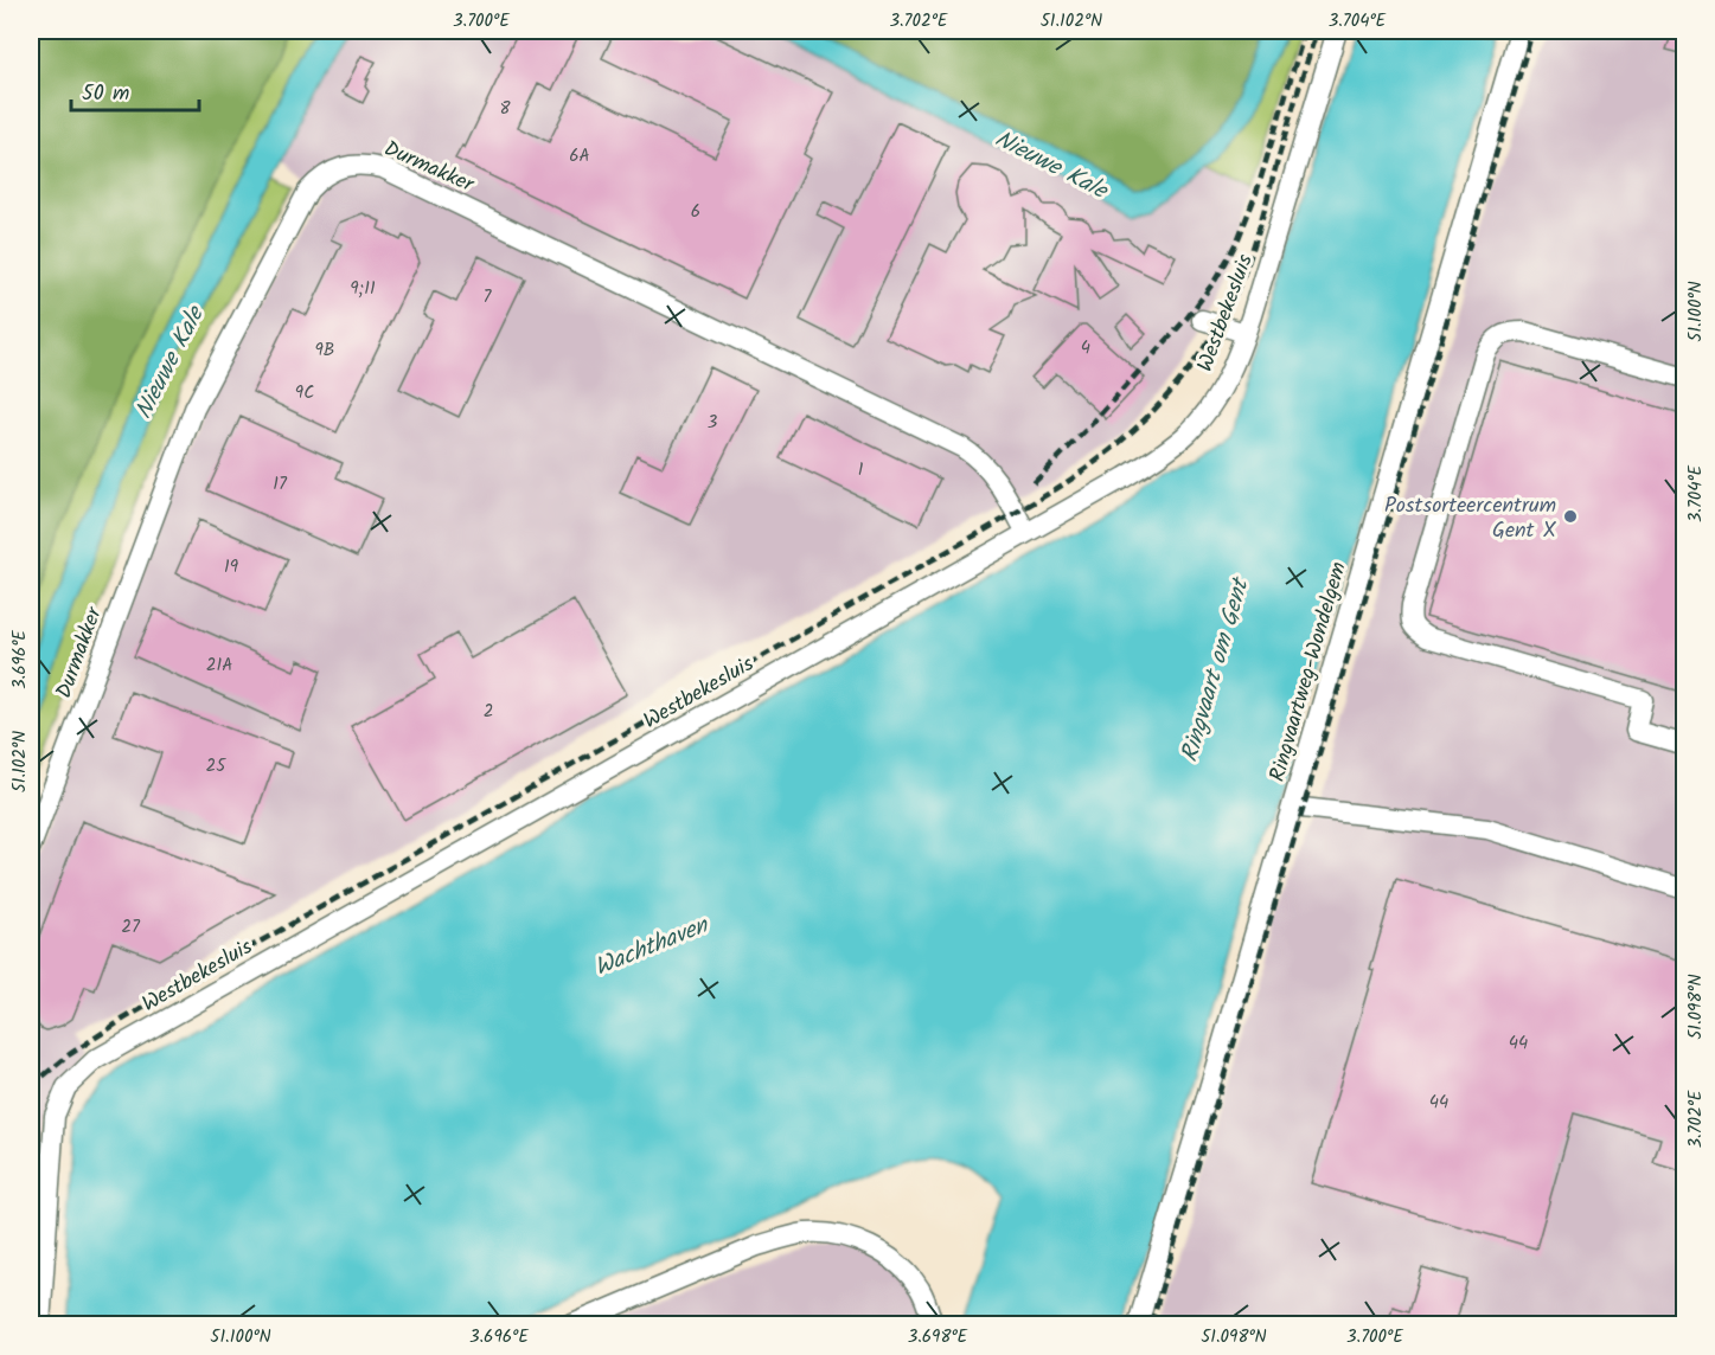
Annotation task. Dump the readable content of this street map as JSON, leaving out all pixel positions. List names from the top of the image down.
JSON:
{
  "streets": {
    "street": ["Durmakker", "Westbekesluis", "Ringvaartweg-Wondelgem"]
  },
  "crossings": [
    ["Durmakker", "Westbekesluis"]
  ],
  "water": ["Nieuwe Kale", "Ringvaart om Gent", "Wachthaven"],
  "places": ["Postsorteercentrum Gent X"],
  "house_numbers": [
    "8",
    "6A",
    "6",
    "9;11",
    "7",
    "4",
    "9B",
    "9C",
    "3",
    "1",
    "17",
    "19",
    "21A",
    "2",
    "25",
    "27",
    "44",
    "44"
  ],
  "scale_bar": "50 m",
  "coordinates": [
    "3.700°E",
    "3.702°E",
    "51.102°N",
    "3.704°E",
    "51.100°N",
    "3.696°E",
    "51.098°N",
    "3.698°E"
  ]
}
